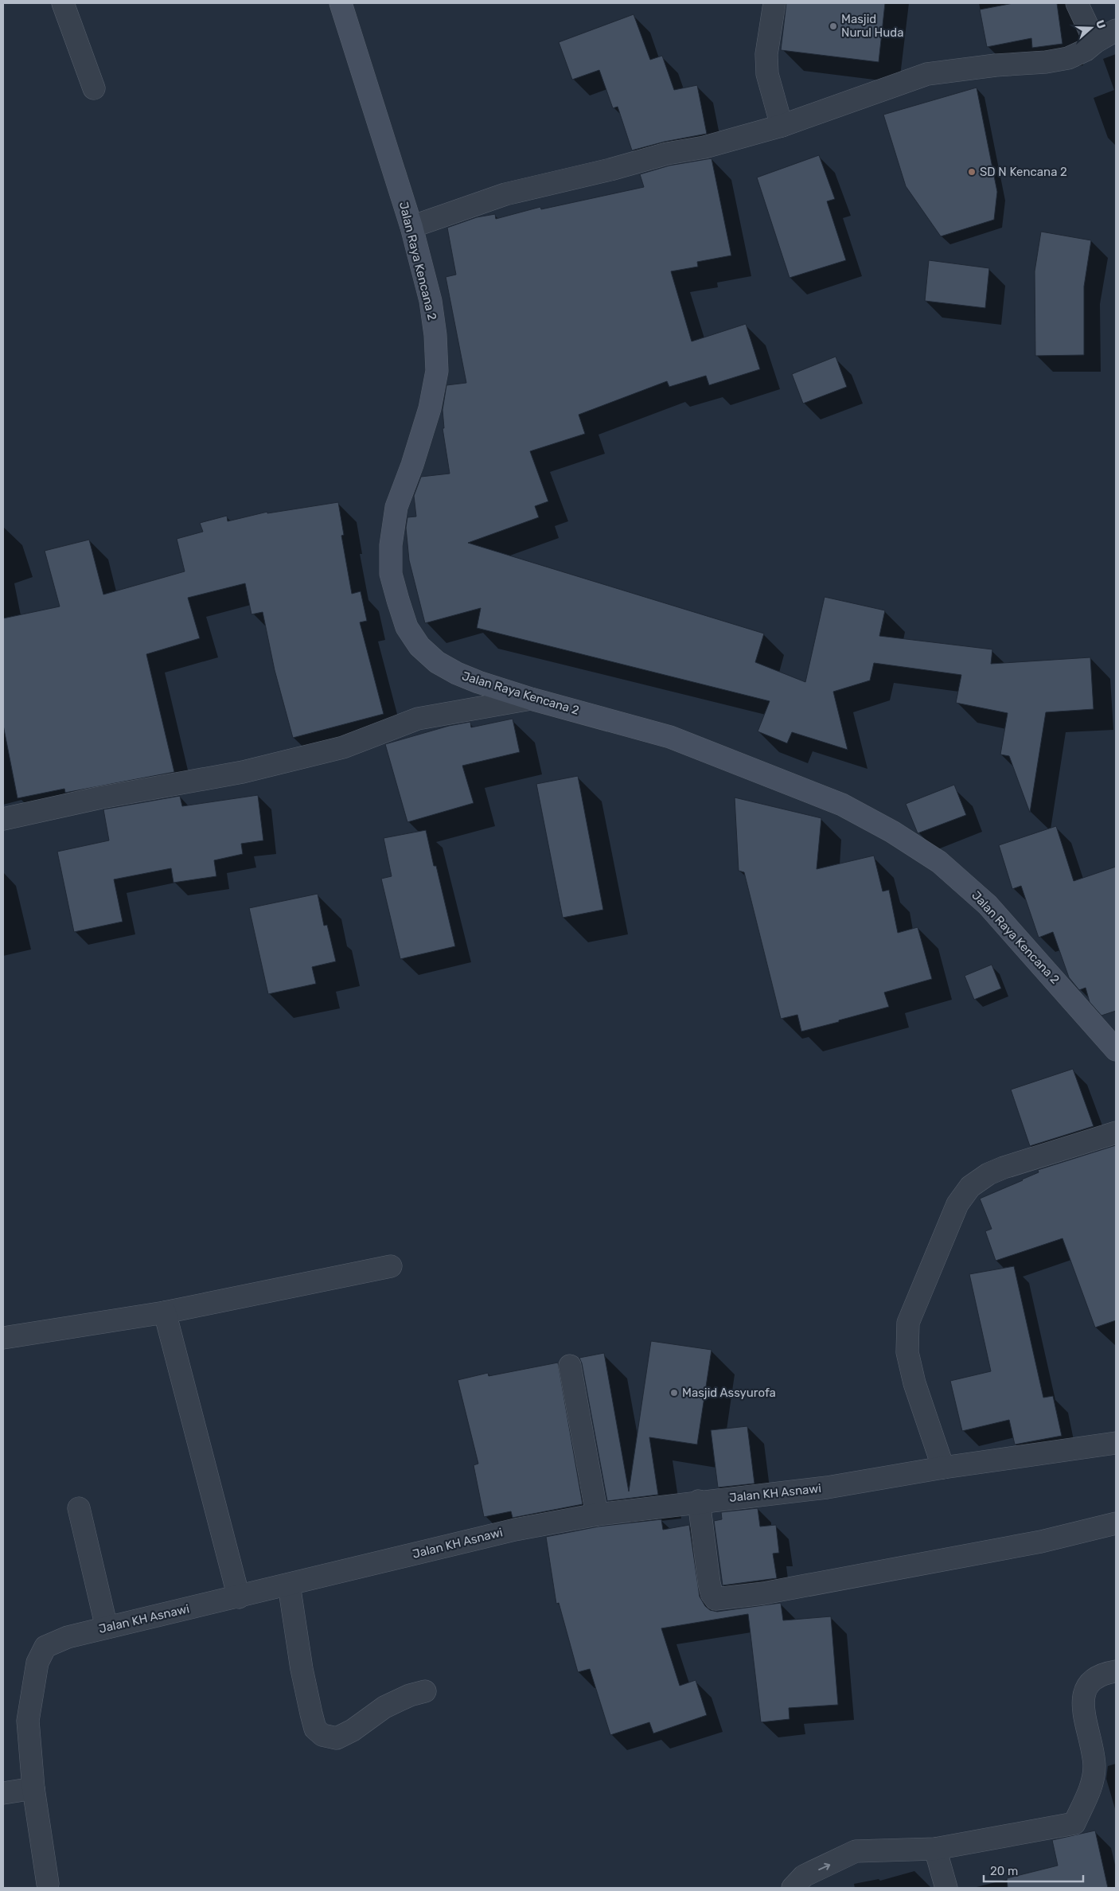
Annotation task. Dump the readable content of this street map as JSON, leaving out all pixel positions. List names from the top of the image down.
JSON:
{
  "streets": {
    "street": ["Jalan Raya Kencana 2", "Jalan KH Asnawi"]
  },
  "places": ["Masjid Nurul Huda", "SD N Kencana 2", "Masjid Assyurofa"],
  "scale_bar": "20 m",
  "north": "right"
}
